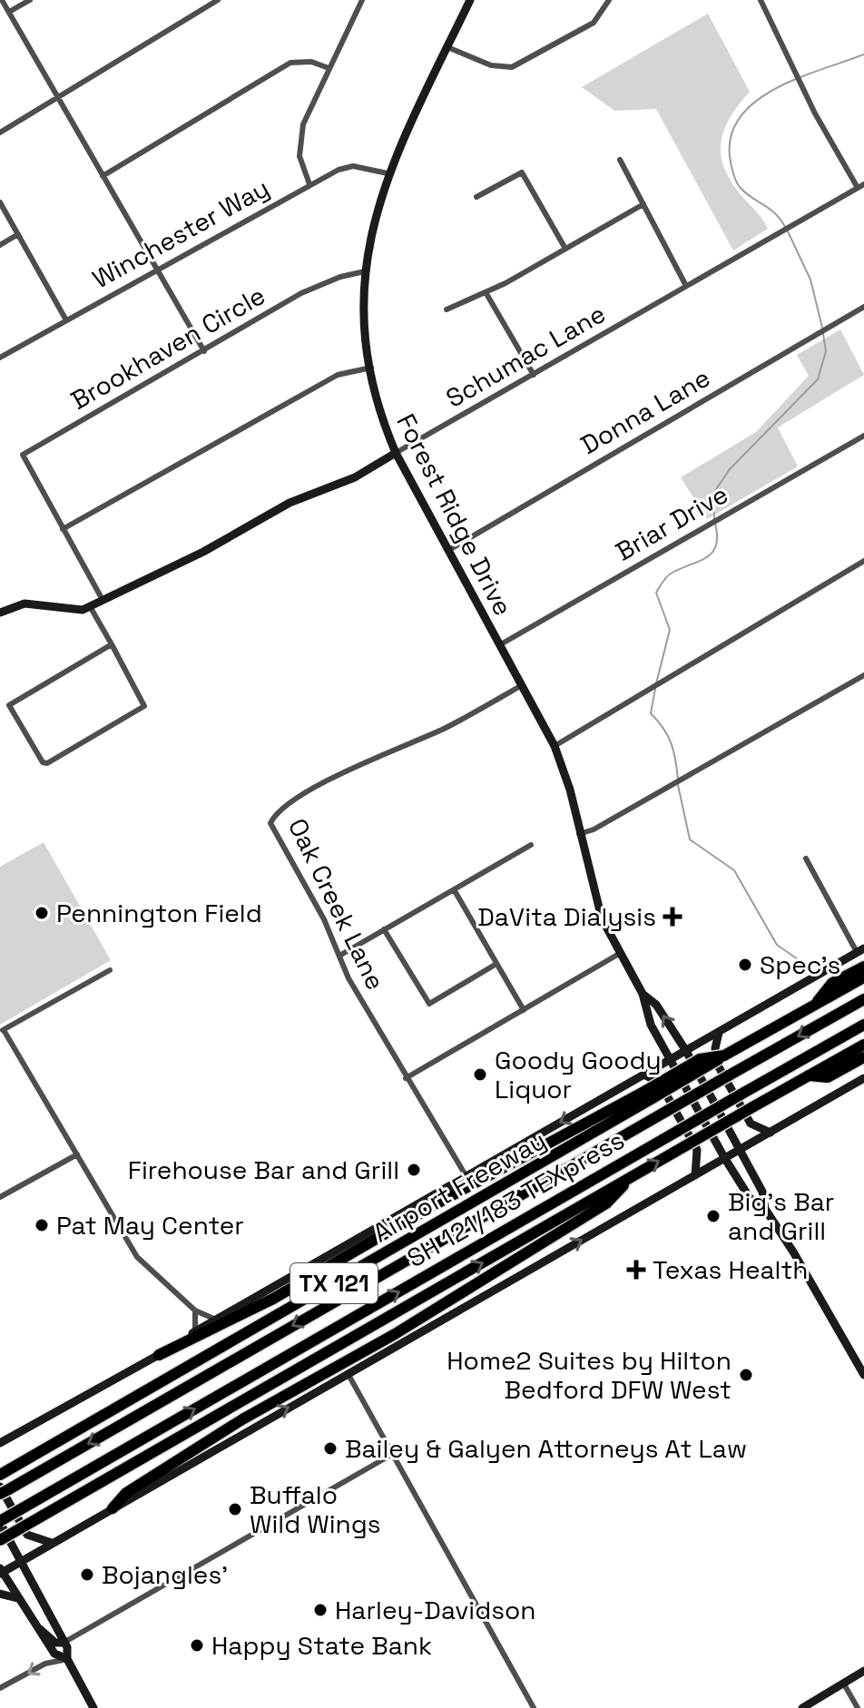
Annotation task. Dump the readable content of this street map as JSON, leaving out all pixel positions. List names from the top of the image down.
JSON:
{
  "streets": {
    "highway": ["Airport Freeway", "SH 121/183 TEXpress", "TX 121"],
    "main road": ["Schumac Lane", "Forest Ridge Drive"],
    "street": [
      "Winchester Way",
      "Brookhaven Circle",
      "Donna Lane",
      "Briar Drive",
      "Oak Creek Lane"
    ]
  },
  "crossings": [
    ["Winchester Way", "Forest Ridge Drive"],
    ["Brookhaven Circle", "Forest Ridge Drive"],
    ["Schumac Lane", "Forest Ridge Drive"],
    ["Donna Lane", "Forest Ridge Drive"],
    ["Forest Ridge Drive", "Briar Drive"],
    ["Forest Ridge Drive", "Oak Creek Lane"],
    ["Forest Ridge Drive", "Airport Freeway"],
    ["Oak Creek Lane", "Airport Freeway"]
  ],
  "places": {
    "other": [
      "Pennington Field",
      "Spec's",
      "Goody Goody Liquor",
      "Firehouse Bar and Grill",
      "Big’s Bar and Grill",
      "Pat May Center",
      "Home2 Suites by Hilton Bedford DFW West",
      "Bailey & Galyen Attorneys At Law",
      "Buffalo Wild Wings",
      "Bojangles'",
      "Harley-Davidson",
      "Happy State Bank"
    ],
    "health": ["DaVita Dialysis", "Texas Health"]
  }
}
